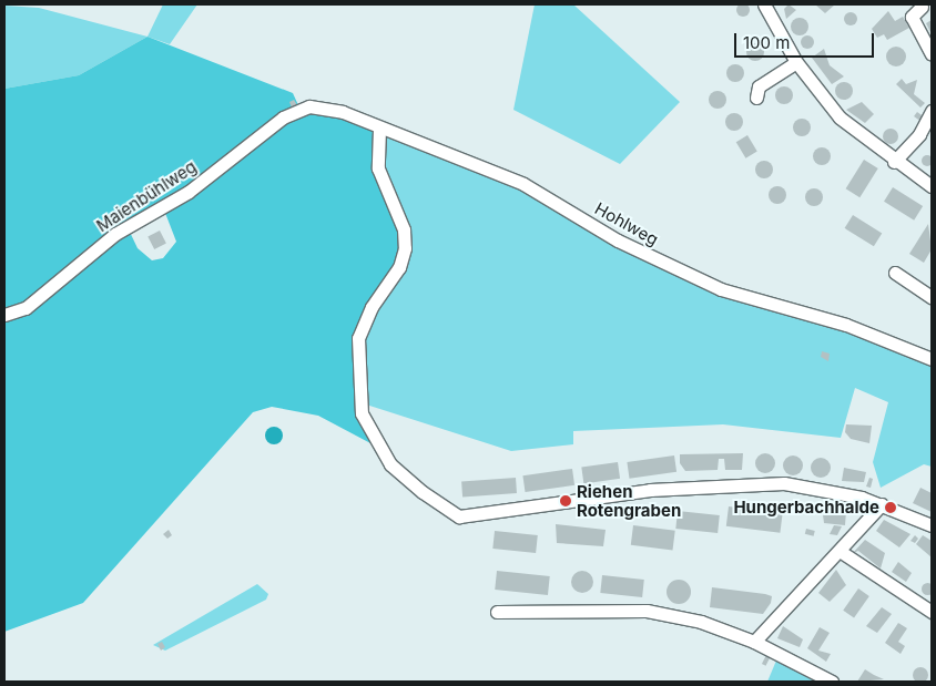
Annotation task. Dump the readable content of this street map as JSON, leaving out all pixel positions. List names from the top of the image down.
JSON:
{
  "streets": {
    "street": ["Maienbühlweg", "Hohlweg"]
  },
  "crossings": [
    ["Maienbühlweg", "Hohlweg"]
  ],
  "places": ["Riehen Rotengraben", "Hungerbachhalde"],
  "scale_bar": "100 m"
}
